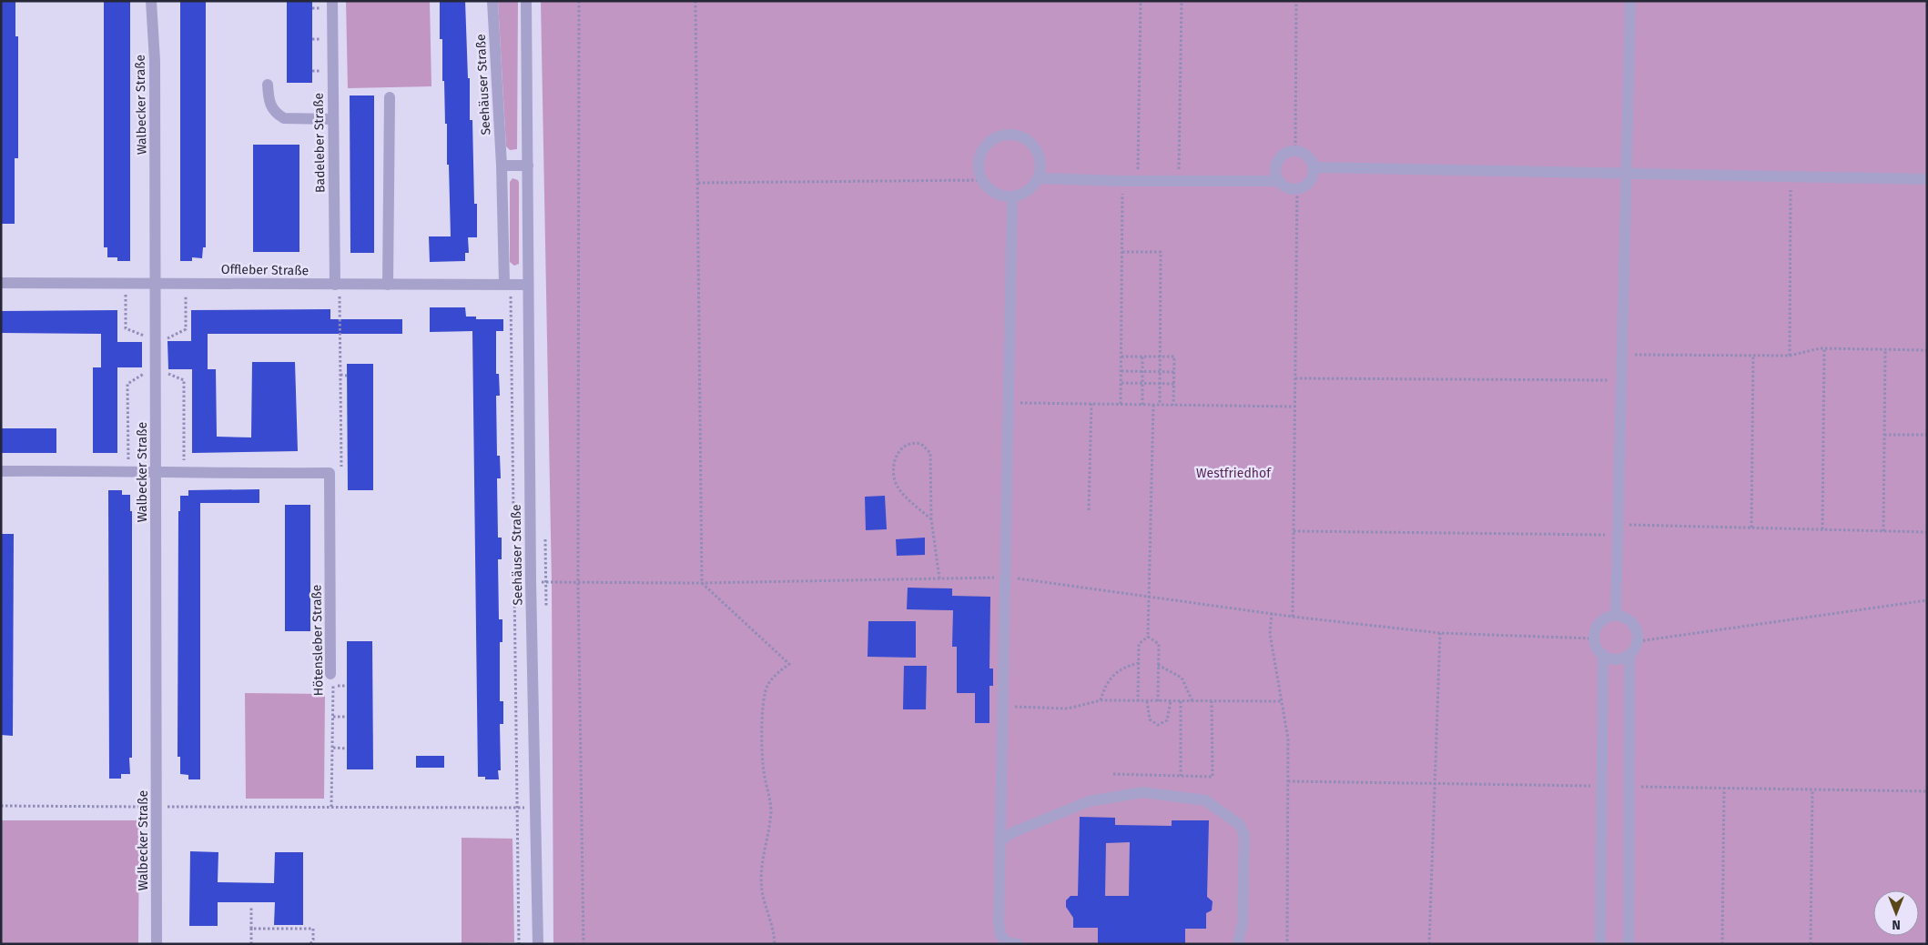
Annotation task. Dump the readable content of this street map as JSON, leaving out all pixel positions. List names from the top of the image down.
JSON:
{
  "streets": {
    "street": [
      "Seehäuser Straße",
      "Walbecker Straße",
      "Badeleber Straße",
      "Offleber Straße",
      "Hötensleber Straße"
    ]
  },
  "crossings": [
    ["Seehäuser Straße", "Offleber Straße"],
    ["Walbecker Straße", "Offleber Straße"],
    ["Badeleber Straße", "Offleber Straße"]
  ],
  "parks": ["Westfriedhof"],
  "north": "bottom"
}
